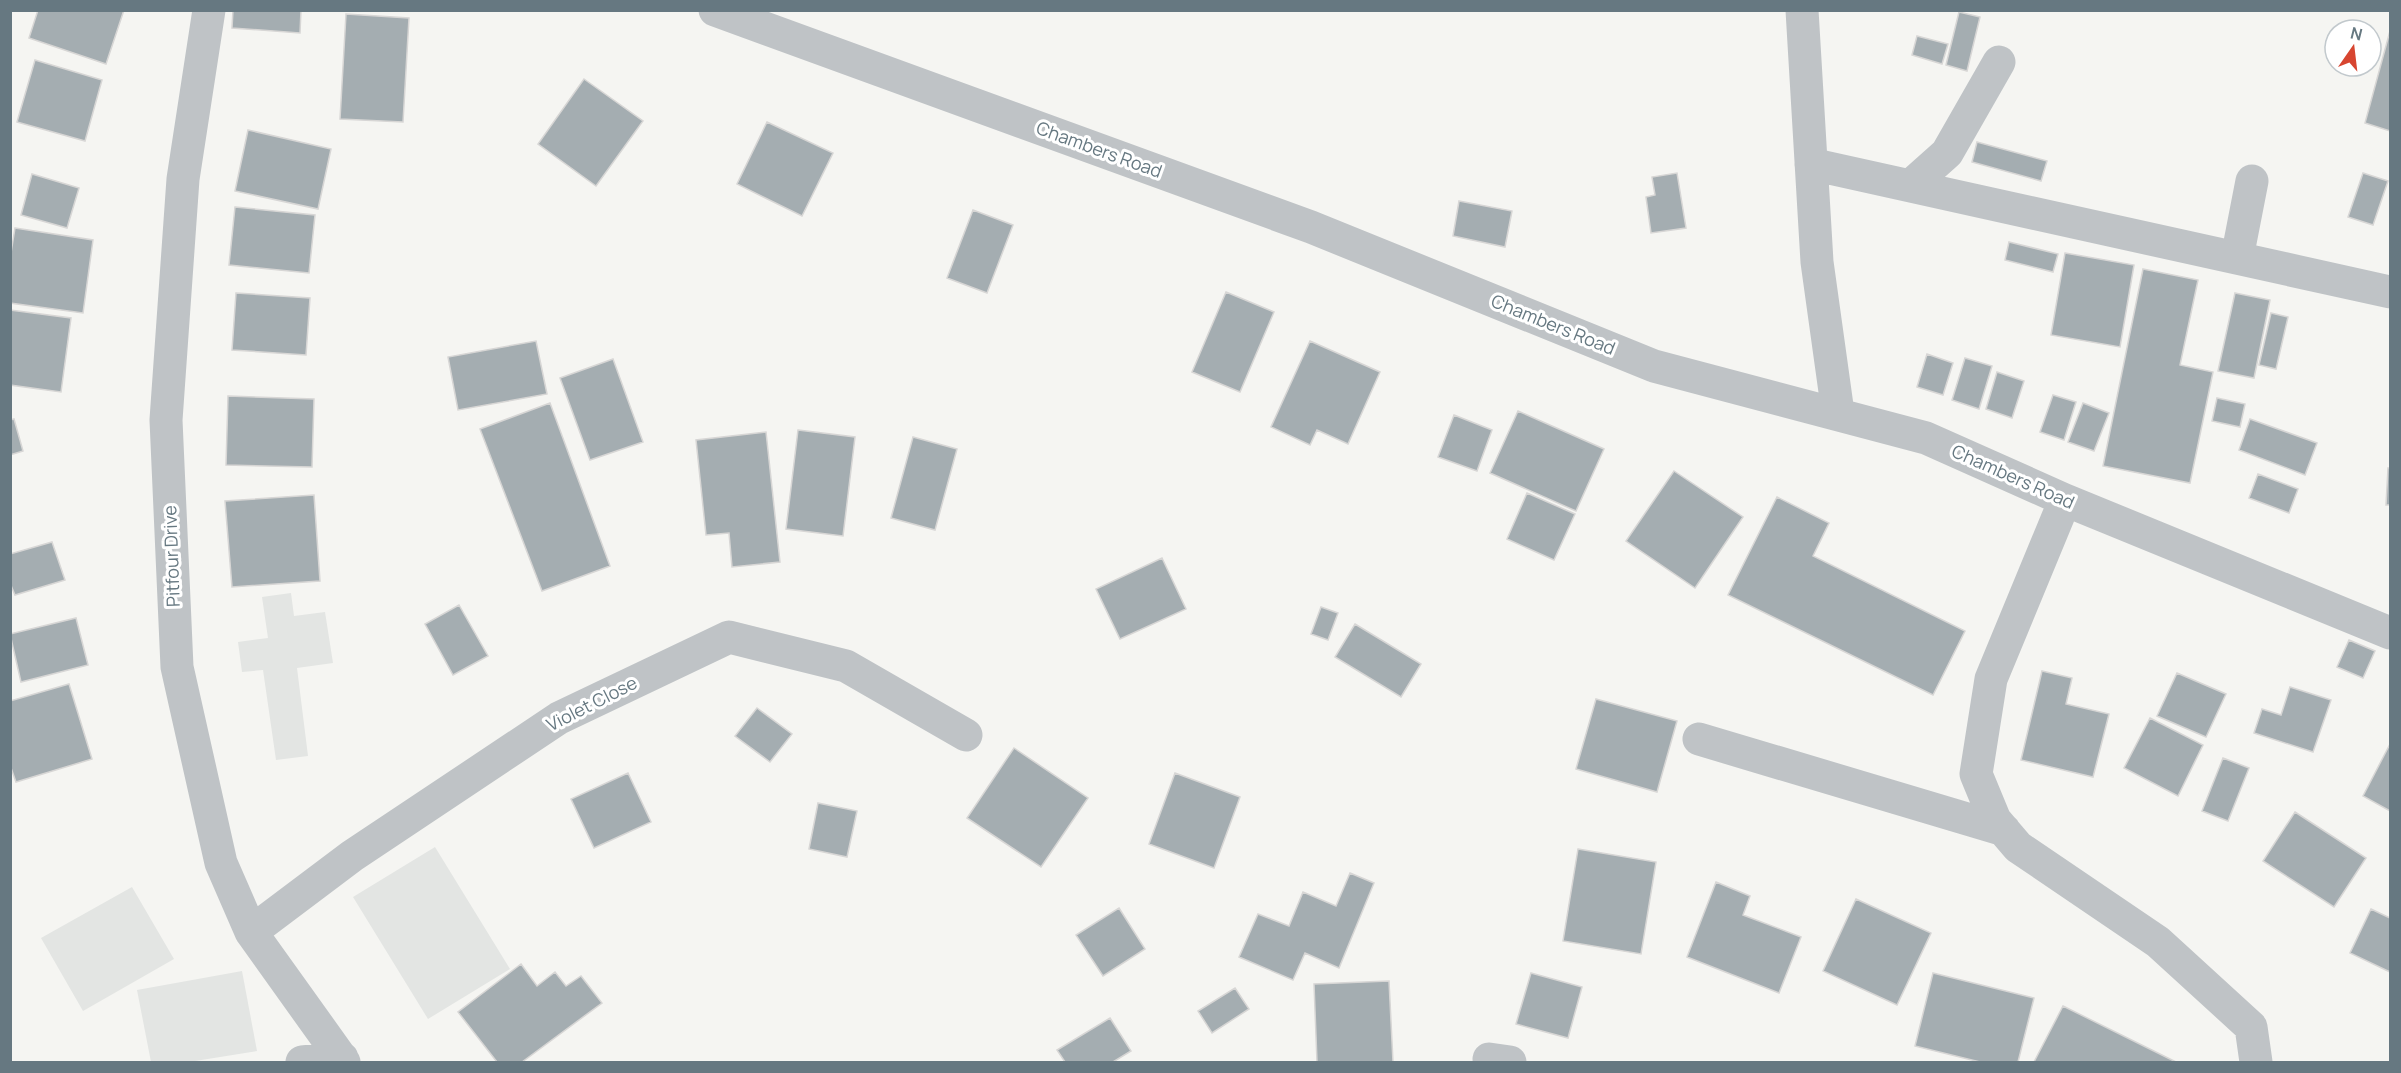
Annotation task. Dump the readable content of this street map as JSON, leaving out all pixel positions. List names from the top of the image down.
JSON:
{
  "streets": {
    "street": ["Chambers Road", "Pitfour Drive", "Violet Close"]
  },
  "crossings": [
    ["Pitfour Drive", "Violet Close"]
  ],
  "north": "top"
}
